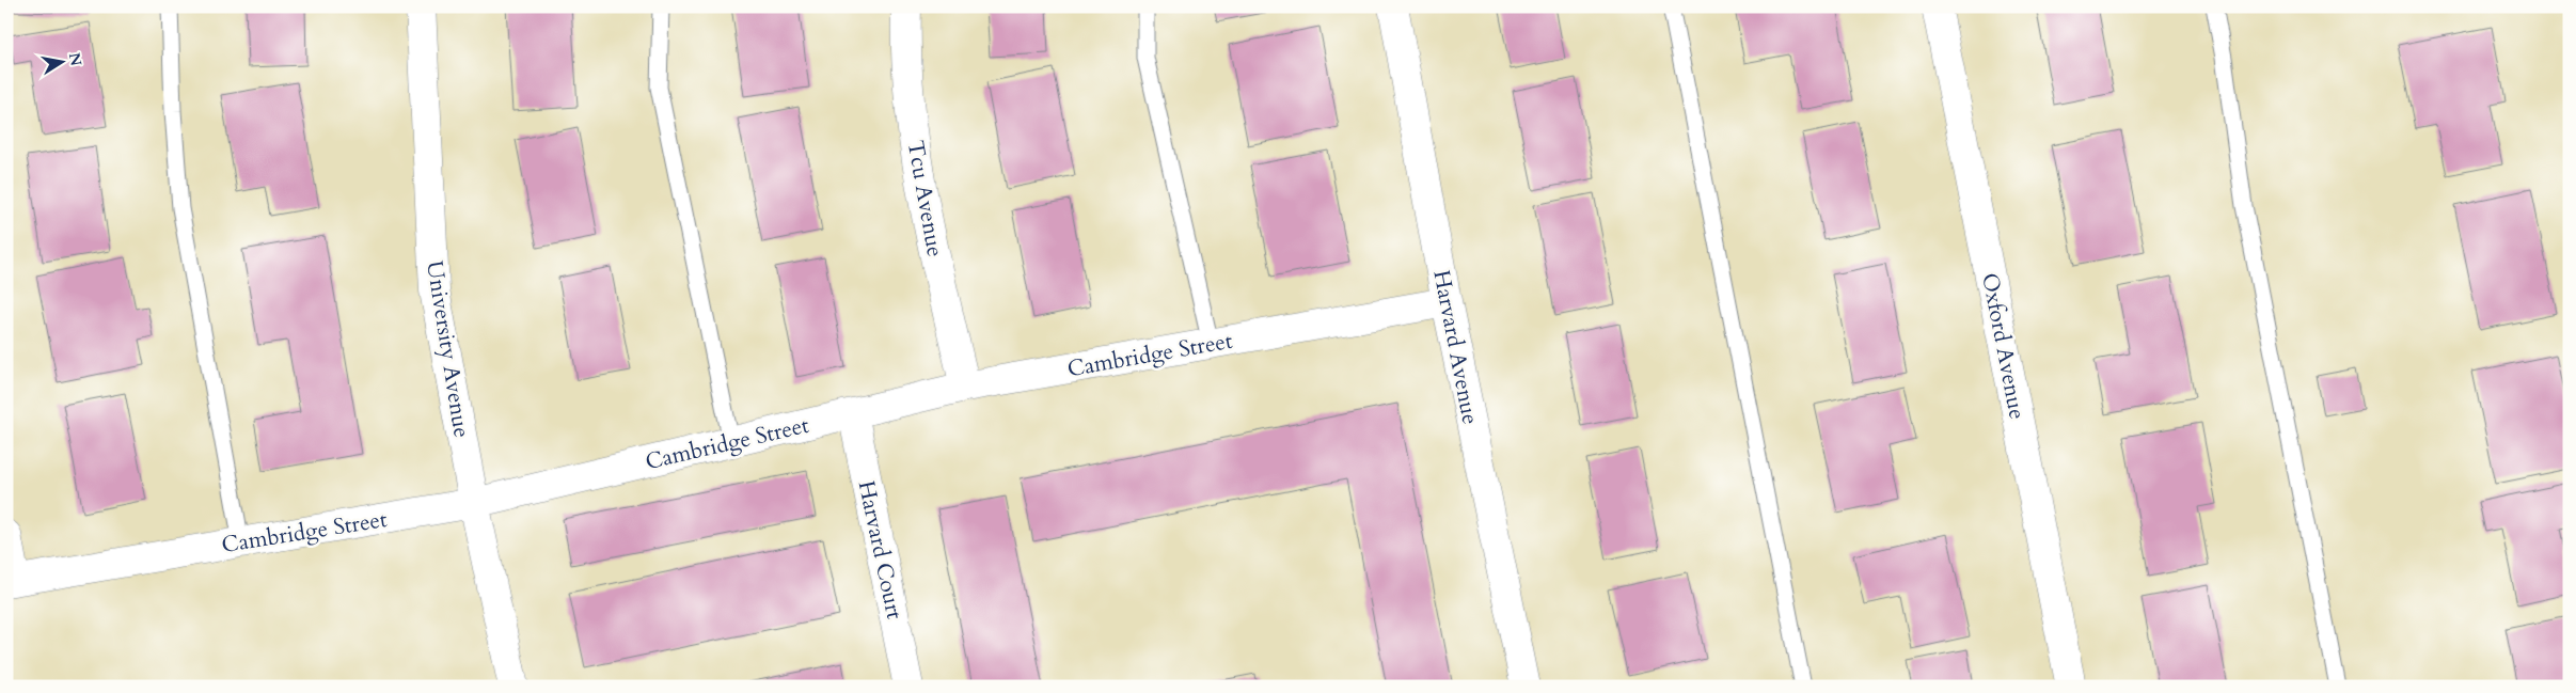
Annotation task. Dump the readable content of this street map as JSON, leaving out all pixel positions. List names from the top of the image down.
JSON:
{
  "streets": {
    "street": [
      "Tcu Avenue",
      "Oxford Avenue",
      "Harvard Avenue",
      "University Avenue",
      "Cambridge Street",
      "Harvard Court"
    ]
  },
  "crossings": [
    ["Tcu Avenue", "Cambridge Street"],
    ["Harvard Avenue", "Cambridge Street"],
    ["University Avenue", "Cambridge Street"],
    ["Cambridge Street", "Harvard Court"]
  ],
  "north": "right"
}
